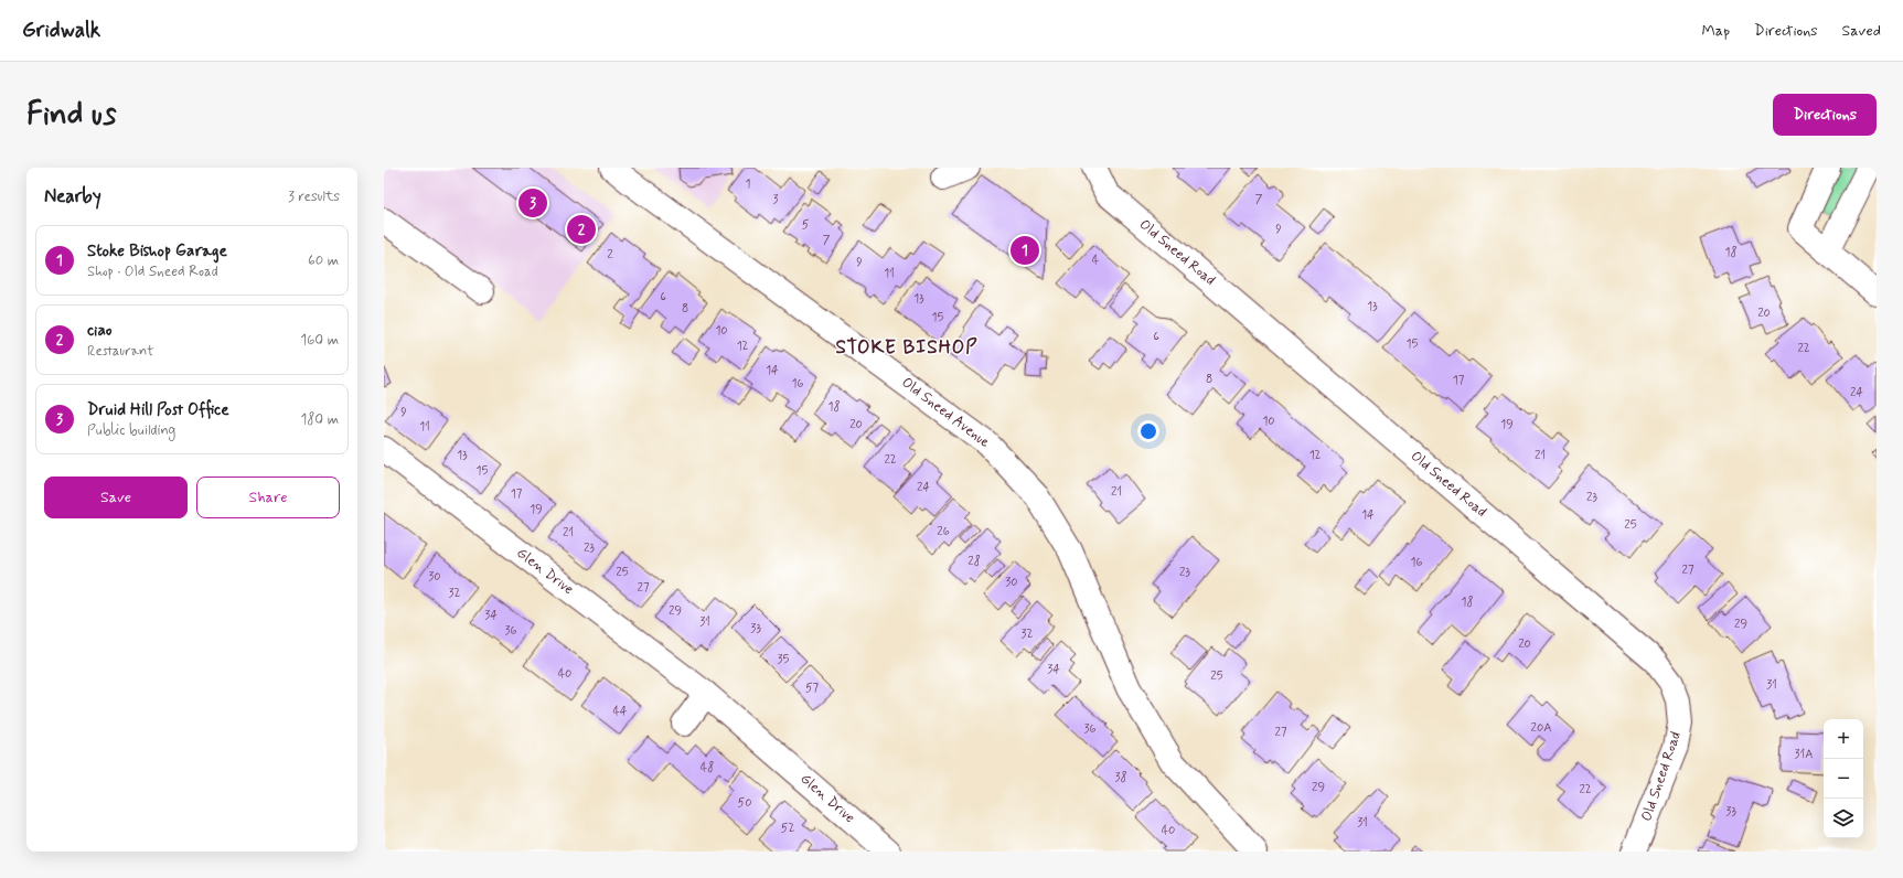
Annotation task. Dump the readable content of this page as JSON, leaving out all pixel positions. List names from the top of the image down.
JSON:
{
  "streets": {
    "street": ["Old Sneed Road", "Old Sneed Avenue", "Glen Drive"]
  },
  "districts": ["STOKE BISHOP"],
  "house_numbers": [
    "1",
    "3",
    "7",
    "5",
    "9",
    "7",
    "18",
    "2",
    "4",
    "9",
    "11",
    "6",
    "13",
    "13",
    "8",
    "20",
    "15",
    "10",
    "6",
    "15",
    "12",
    "22",
    "14",
    "8",
    "17",
    "16",
    "24",
    "18",
    "9",
    "10",
    "20",
    "19",
    "11",
    "13",
    "12",
    "21",
    "22",
    "15",
    "24",
    "21",
    "17",
    "23",
    "19",
    "14",
    "25",
    "26",
    "21",
    "23",
    "28",
    "16",
    "27",
    "25",
    "23",
    "30",
    "30",
    "27",
    "32",
    "18",
    "29",
    "34",
    "31",
    "29",
    "33",
    "36",
    "32",
    "20",
    "35",
    "34",
    "40",
    "25",
    "31",
    "57",
    "44",
    "20A",
    "36",
    "27",
    "31A",
    "48",
    "38",
    "29",
    "22",
    "50",
    "33",
    "31",
    "52",
    "40"
  ],
  "page": {
    "header": "Gridwalk",
    "nav": ["Map", "Directions", "Saved"],
    "buttons": [
      "Directions",
      ["Save", "Share"]
    ],
    "title": "Find us",
    "heading": ["Nearby", "3 results"],
    "pins": ["3", "2", "1"],
    "list": [
      {
        "mark": "1",
        "name": "Stoke Bishop Garage",
        "note": "Shop · Old Sneed Road",
        "value": "60 m"
      },
      {
        "mark": "2",
        "name": "ciao",
        "note": "Restaurant",
        "value": "160 m"
      },
      {
        "mark": "3",
        "name": "Druid Hill Post Office",
        "note": "Public building",
        "value": "180 m"
      }
    ],
    "map_buttons": ["+", "−"]
  }
}
